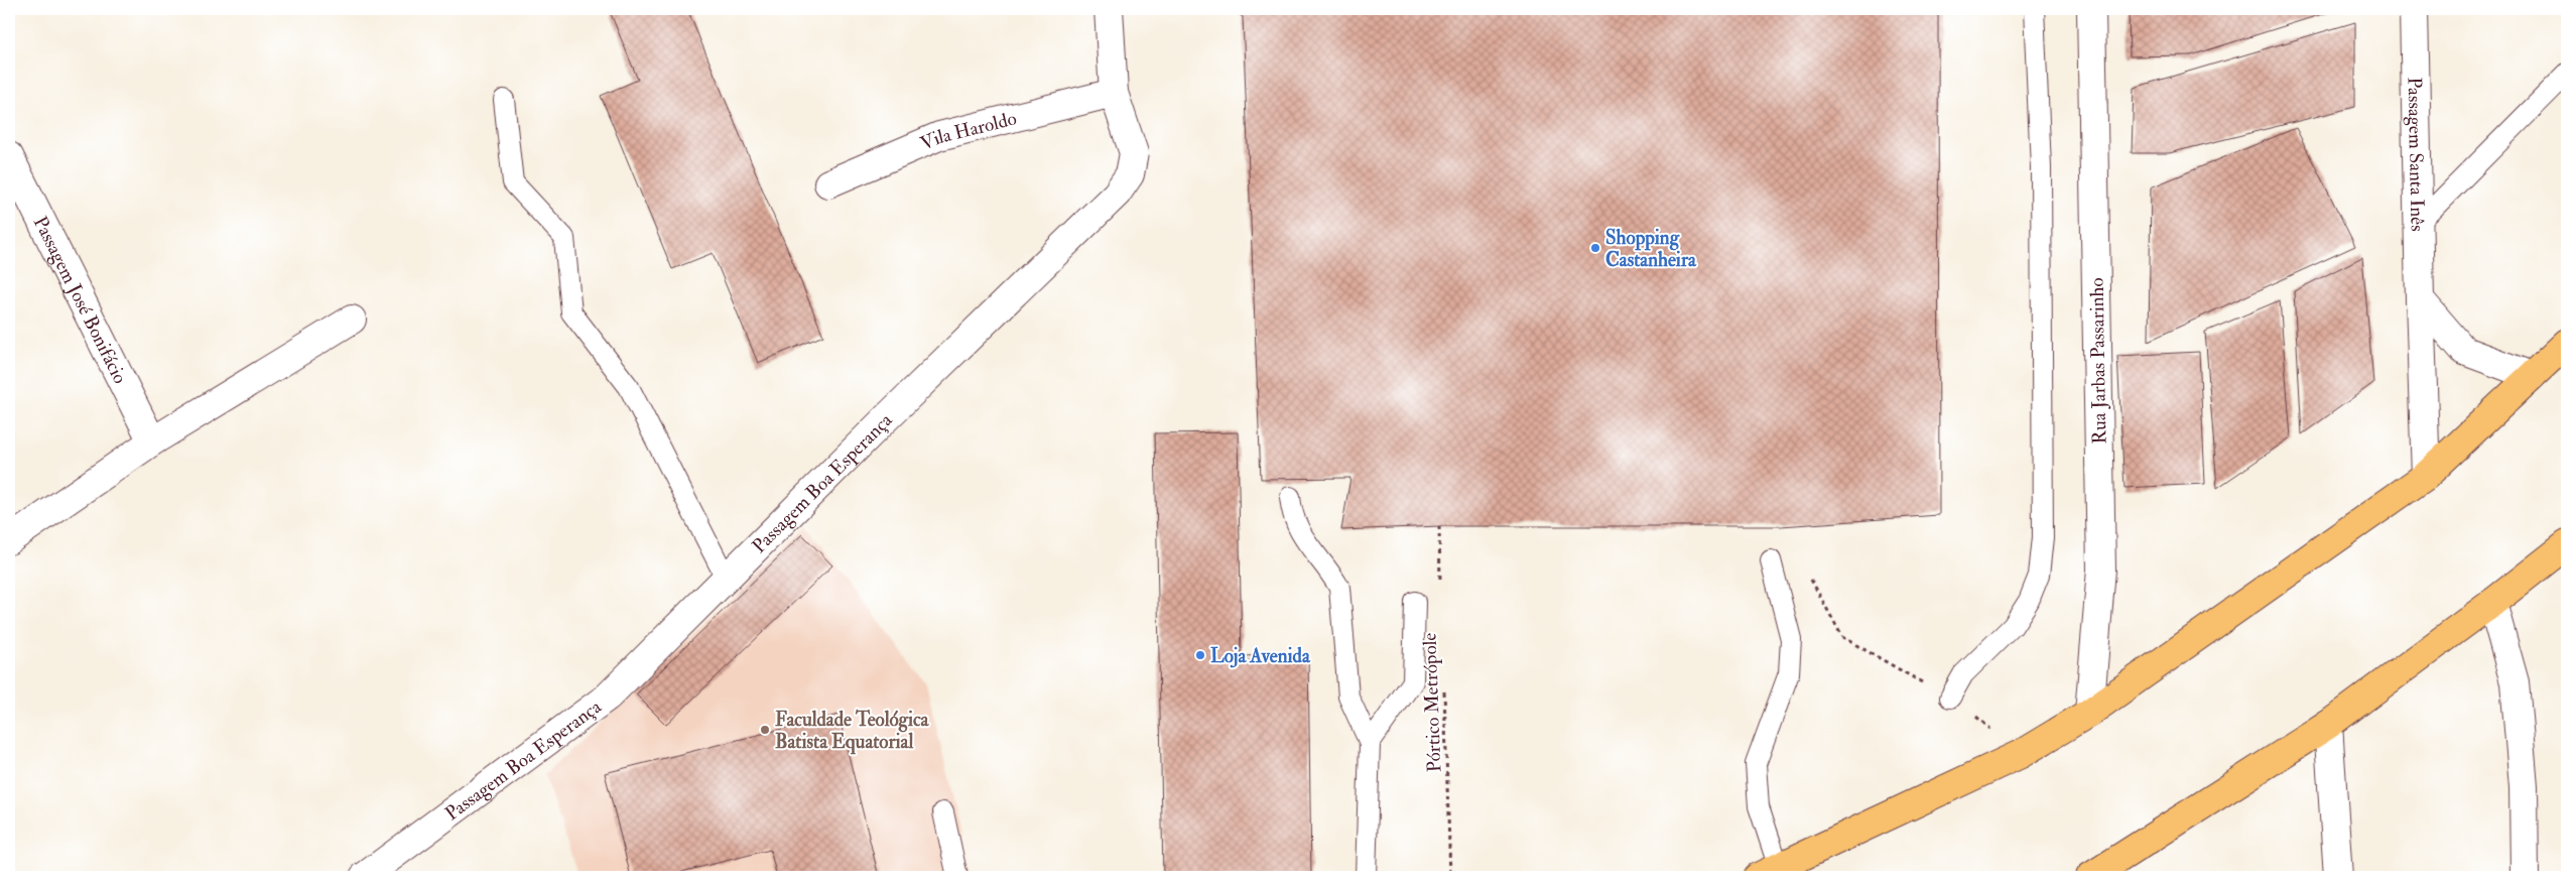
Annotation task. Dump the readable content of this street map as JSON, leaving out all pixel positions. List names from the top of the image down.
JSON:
{
  "streets": {
    "street": [
      "Vila Haroldo",
      "Passagem Santa Inês",
      "Passagem José Bonifácio",
      "Rua Jarbas Passarinho",
      "Passagem Boa Esperança"
    ],
    "path": ["Pórtico Metrópole"]
  },
  "crossings": [
    ["Vila Haroldo", "Passagem Boa Esperança"]
  ],
  "places": ["Shopping Castanheira", "Loja Avenida", "Faculdade Teológica Batista Equatorial"]
}
